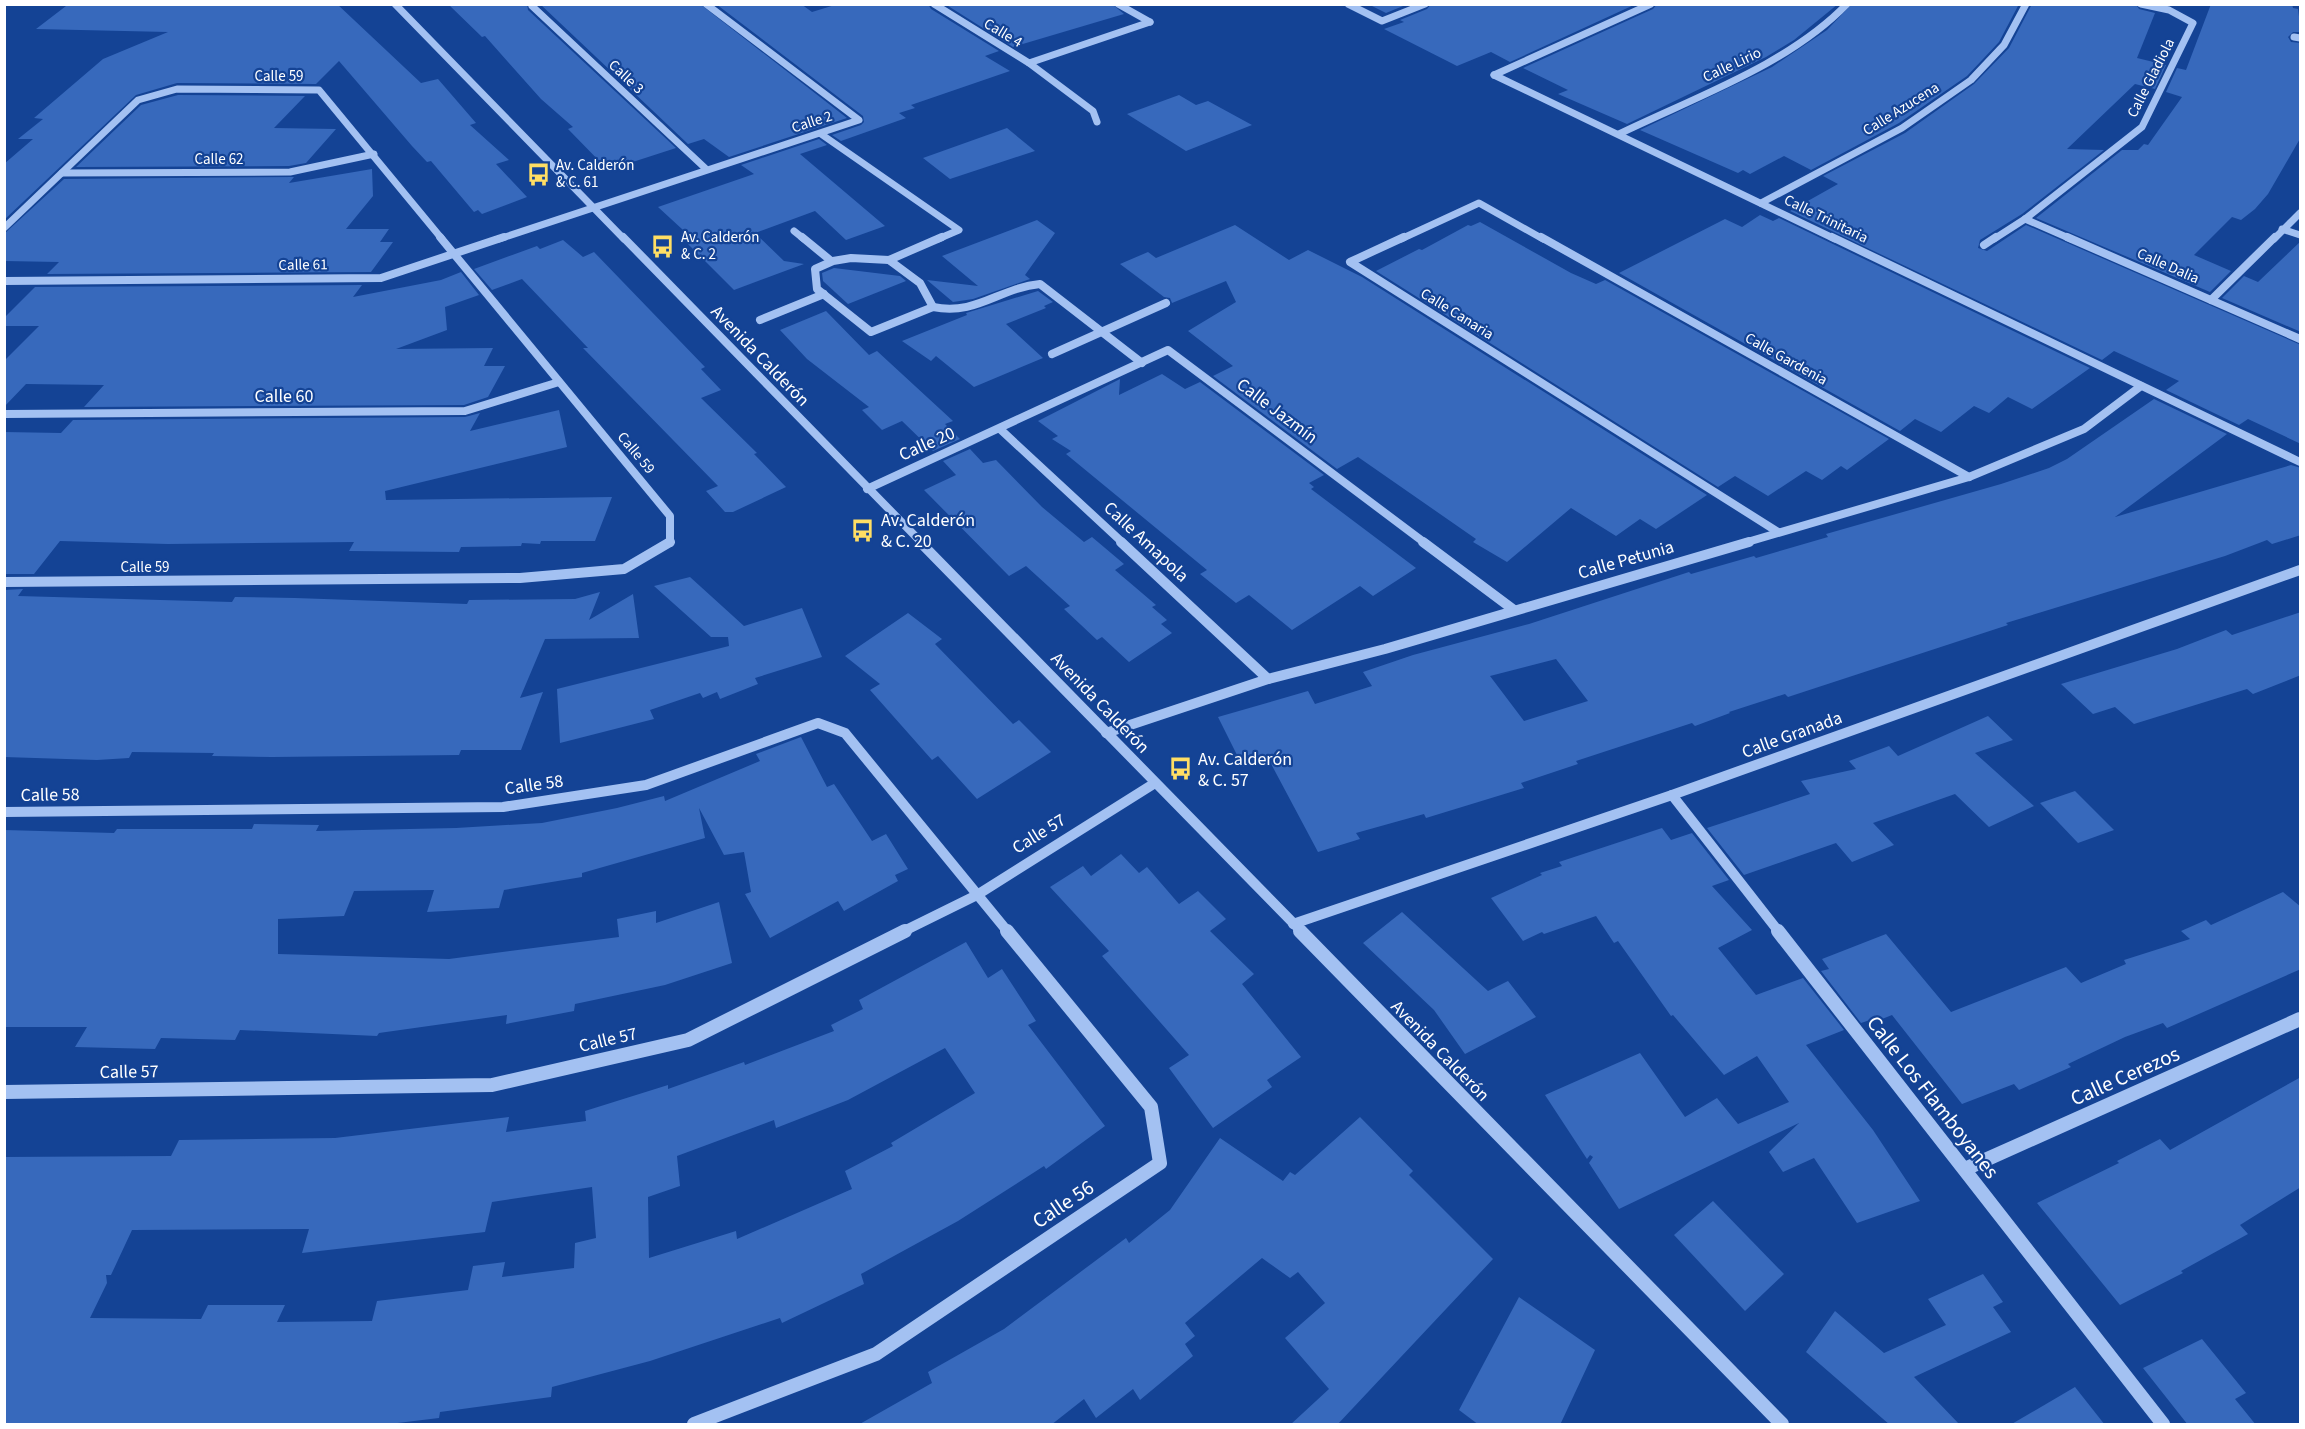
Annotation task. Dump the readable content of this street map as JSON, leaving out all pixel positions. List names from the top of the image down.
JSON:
{
  "streets": {
    "street": [
      "Calle 4",
      "Calle Lirio",
      "Calle 59",
      "Calle 3",
      "Calle Gladiola",
      "Calle Azucena",
      "Calle 2",
      "Calle 62",
      "Calle Trinitaria",
      "Calle 61",
      "Calle Dalia",
      "Calle Canaria",
      "Avenida Calderón",
      "Calle Gardenia",
      "Calle 60",
      "Calle Jazmín",
      "Calle 20",
      "Calle Amapola",
      "Calle Petunia",
      "Calle Granada",
      "Calle 58",
      "Calle 57",
      "Calle Cerezos",
      "Calle Los Flamboyanes",
      "Calle 56"
    ]
  },
  "crossings": [
    ["Calle Lirio", "Calle Trinitaria"],
    ["Calle 59", "Calle 62"],
    ["Calle 59", "Calle 61"],
    ["Calle 59", "Calle 60"],
    ["Calle 3", "Calle 2"],
    ["Calle Gladiola", "Calle Dalia"],
    ["Calle Azucena", "Calle Trinitaria"],
    ["Calle 2", "Calle 61"],
    ["Calle 2", "Avenida Calderón"],
    ["Calle Trinitaria", "Calle Petunia"],
    ["Calle 61", "Avenida Calderón"],
    ["Calle Canaria", "Calle Gardenia"],
    ["Calle Canaria", "Calle Petunia"],
    ["Avenida Calderón", "Calle 20"],
    ["Avenida Calderón", "Calle Petunia"],
    ["Avenida Calderón", "Calle Granada"],
    ["Avenida Calderón", "Calle 57"],
    ["Calle Gardenia", "Calle Petunia"],
    ["Calle Jazmín", "Calle 20"],
    ["Calle Jazmín", "Calle Amapola"],
    ["Calle Jazmín", "Calle Petunia"],
    ["Calle 20", "Calle Amapola"],
    ["Calle Amapola", "Calle Petunia"],
    ["Calle Granada", "Calle Los Flamboyanes"],
    ["Calle 58", "Calle 57"],
    ["Calle 58", "Calle 56"],
    ["Calle 57", "Calle 56"],
    ["Calle Cerezos", "Calle Los Flamboyanes"]
  ],
  "places": {
    "bus stop": [
      "Av. Calderón & C. 61",
      "Av. Calderón & C. 2",
      "Av. Calderón & C. 20",
      "Av. Calderón & C. 57"
    ]
  }
}
